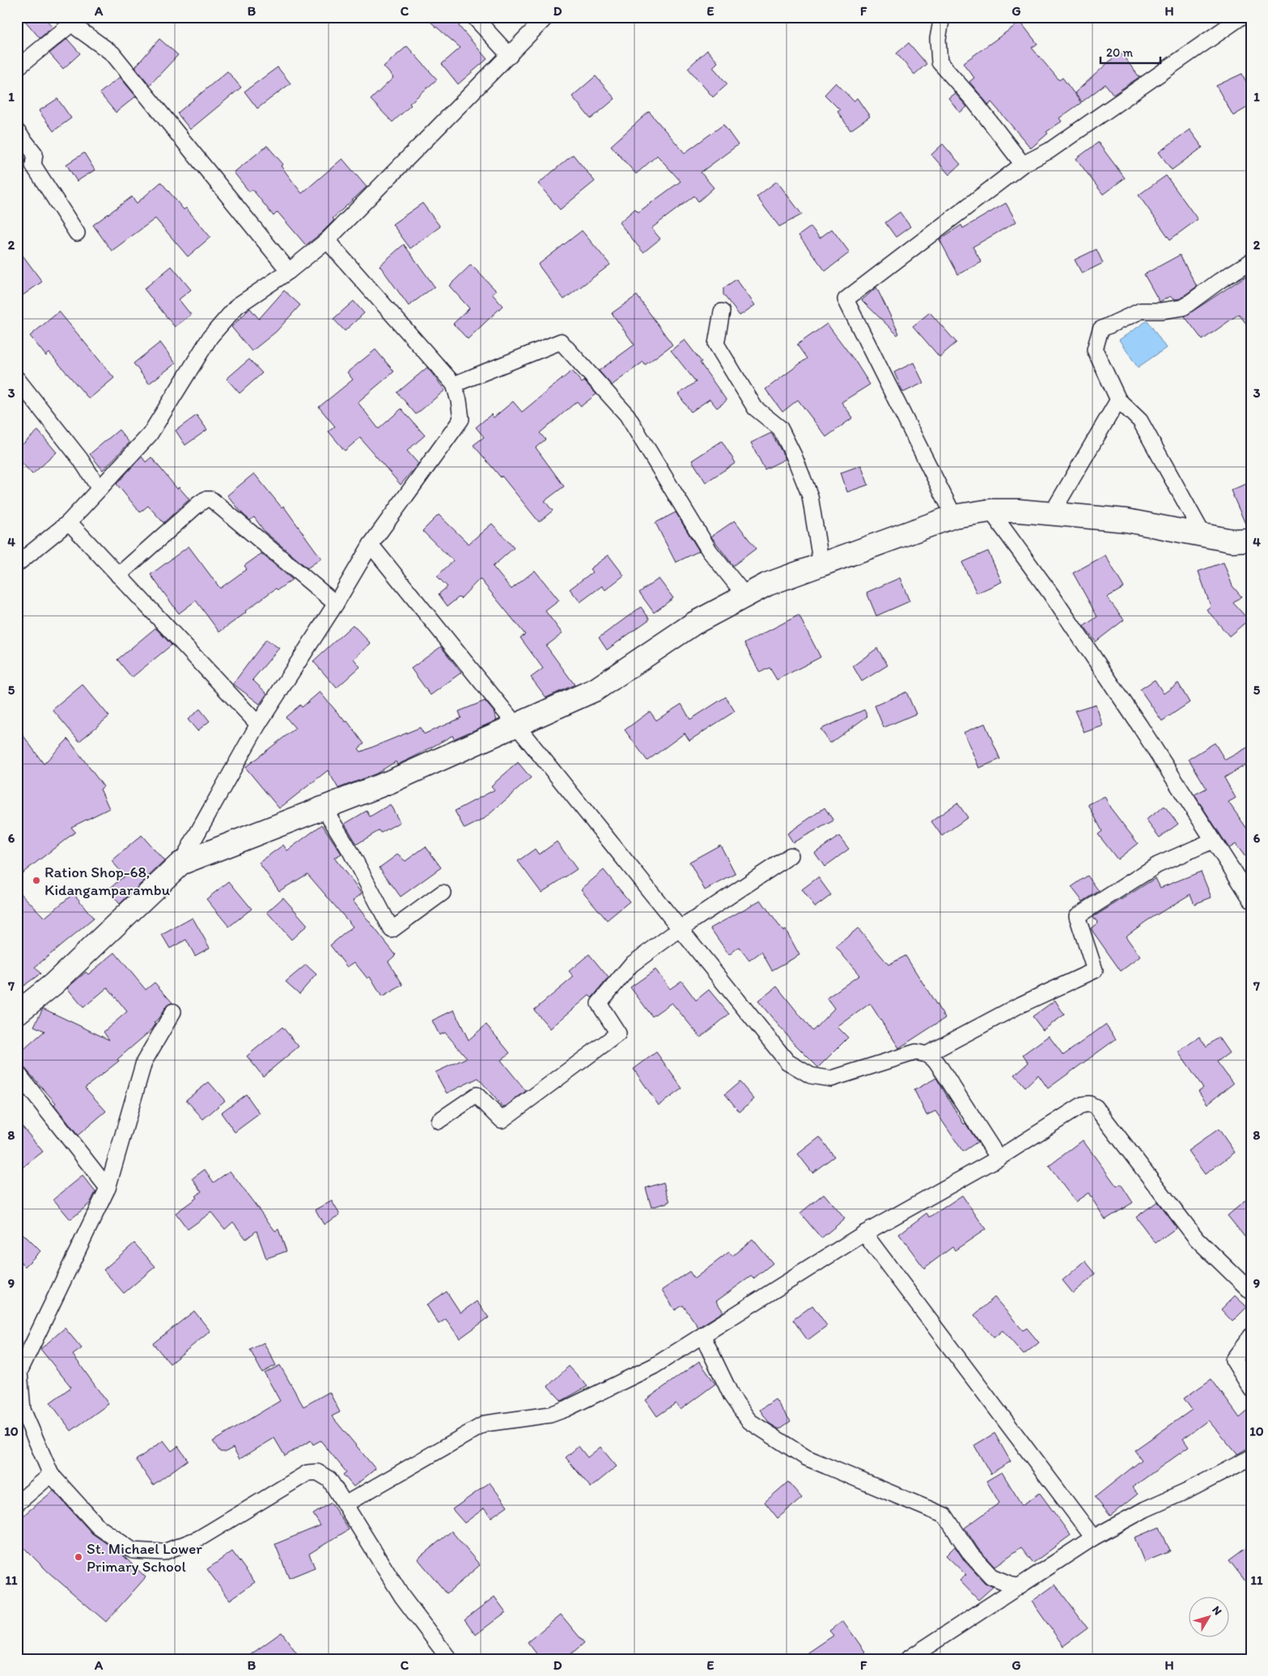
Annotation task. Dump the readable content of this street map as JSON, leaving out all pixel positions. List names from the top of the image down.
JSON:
{
  "places": ["Ration Shop-68, Kidangamparambu", "St. Michael Lower Primary School"],
  "scale_bar": "20 m",
  "north": "top right",
  "grid": {
    "columns": [
      "A",
      "B",
      "C",
      "D",
      "E",
      "F",
      "G",
      "H"
    ],
    "rows": [
      "1",
      "2",
      "3",
      "4",
      "5",
      "6",
      "7",
      "8",
      "9",
      "10",
      "11"
    ]
  }
}
